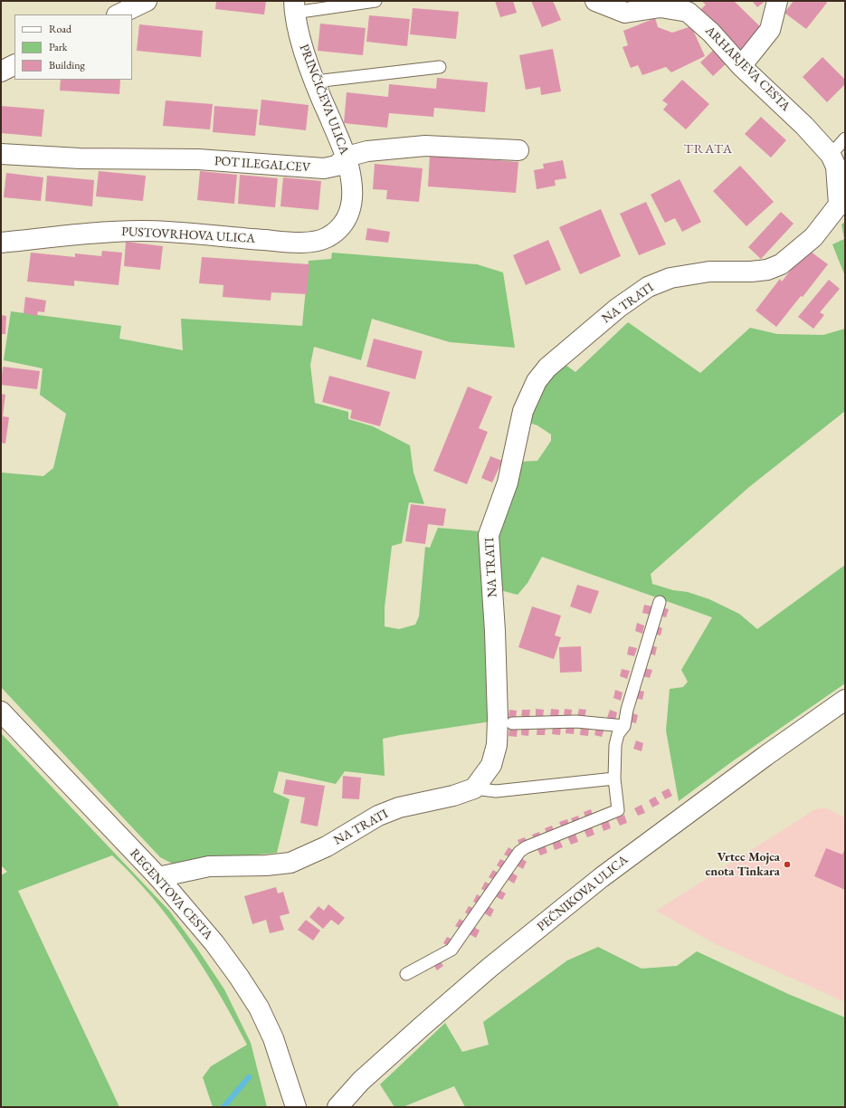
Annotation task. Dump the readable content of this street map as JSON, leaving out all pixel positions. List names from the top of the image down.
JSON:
{
  "streets": {
    "street": [
      "ARHARJEVA CESTA",
      "PRINČIČEVA ULICA",
      "POT ILEGALCEV",
      "PUSTOVRHOVA ULICA",
      "NA TRATI",
      "PEČNIKOVA ULICA",
      "REGENTOVA CESTA"
    ]
  },
  "crossings": [
    ["ARHARJEVA CESTA", "NA TRATI"],
    ["PRINČIČEVA ULICA", "POT ILEGALCEV"],
    ["PRINČIČEVA ULICA", "PUSTOVRHOVA ULICA"],
    ["NA TRATI", "REGENTOVA CESTA"]
  ],
  "districts": ["TRATA"],
  "places": ["Vrtec Mojca enota Tinkara"],
  "legend": ["Road", "Park", "Building"]
}
